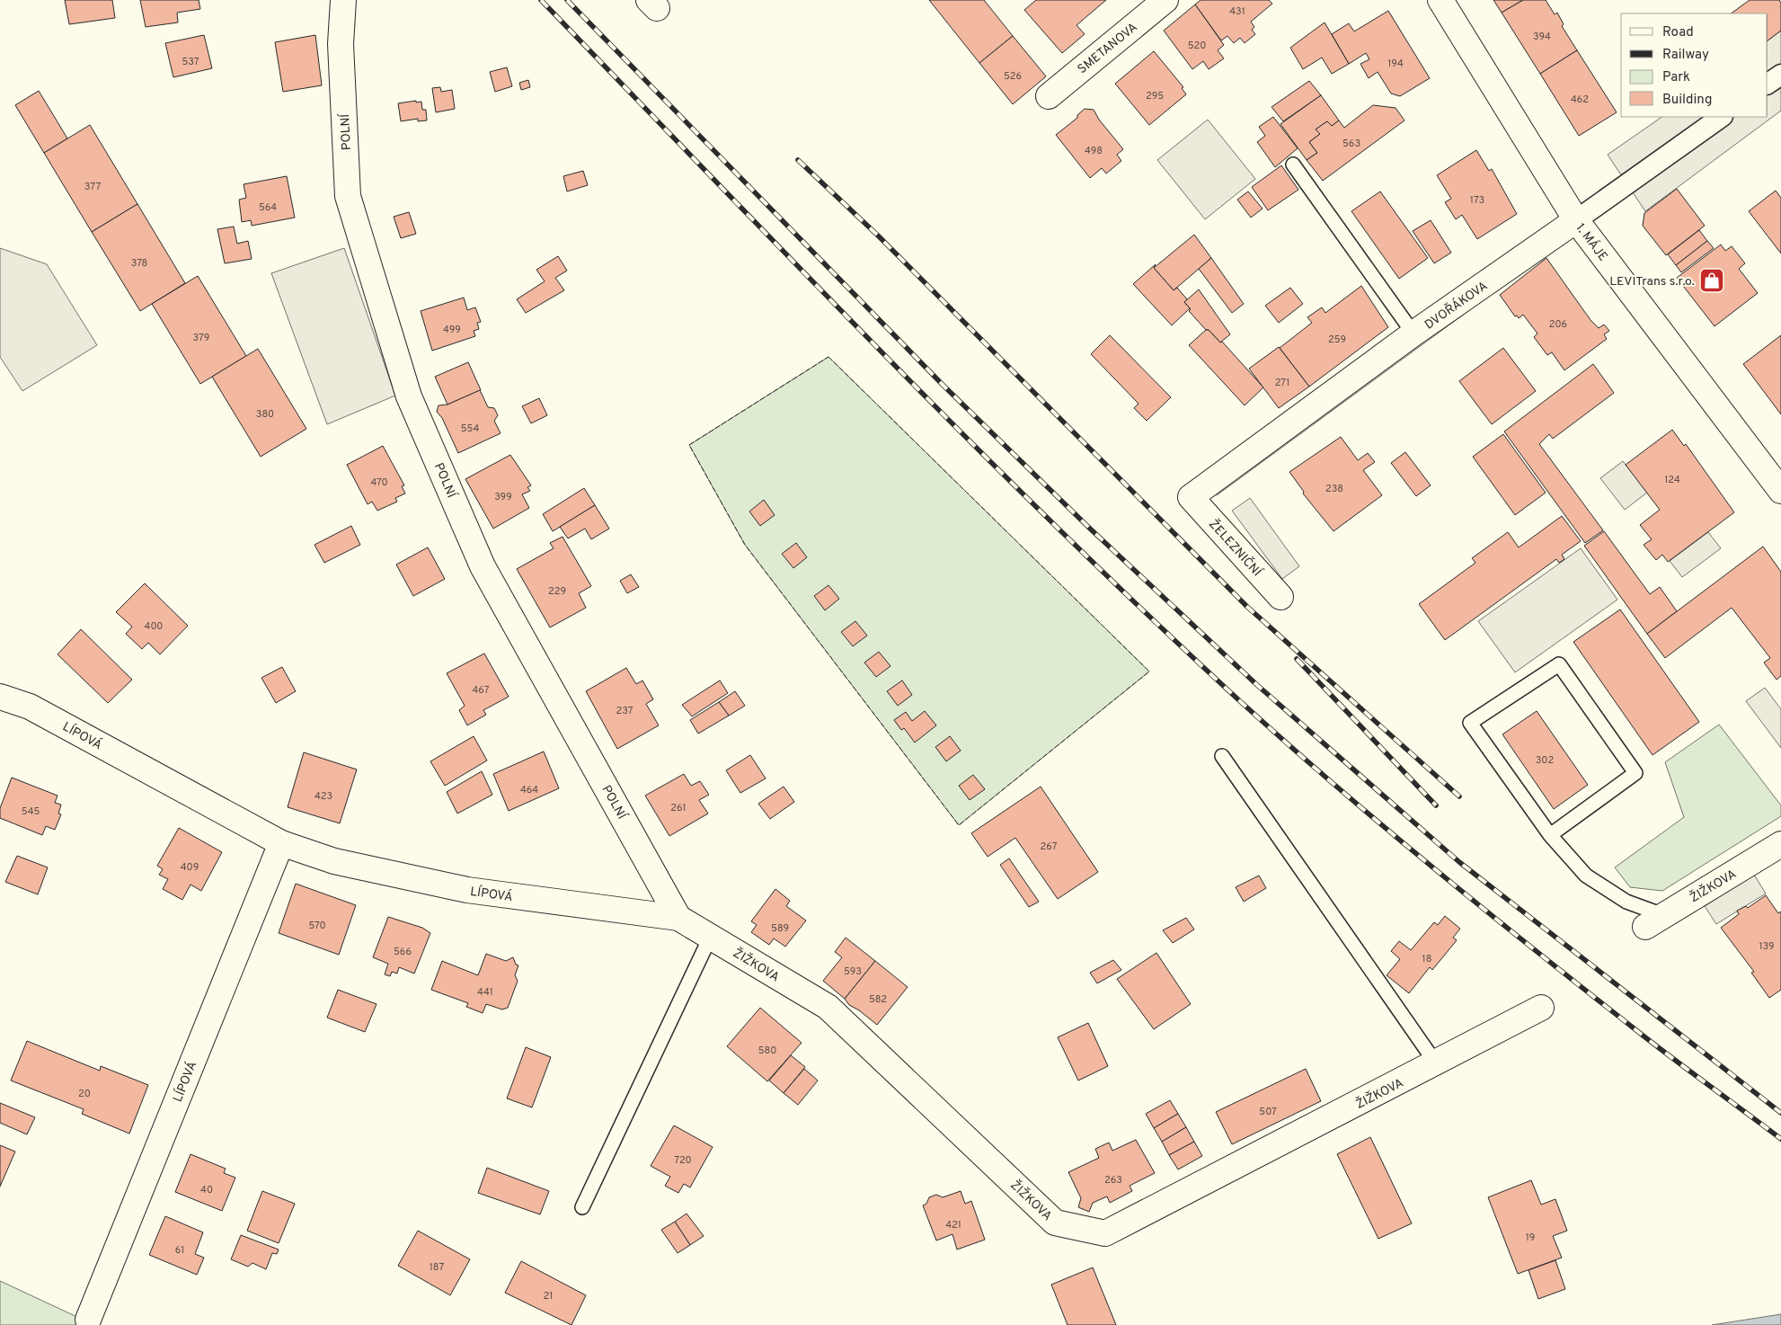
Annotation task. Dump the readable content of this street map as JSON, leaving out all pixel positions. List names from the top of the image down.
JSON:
{
  "streets": {
    "street": [
      "SMETANOVA",
      "POLNÍ",
      "1. MÁJE",
      "DVOŘÁKOVA",
      "ŽELEZNIČNÍ",
      "LÍPOVÁ",
      "ŽIŽKOVA"
    ]
  },
  "crossings": [
    ["POLNÍ", "LÍPOVÁ"],
    ["POLNÍ", "ŽIŽKOVA"],
    ["1. MÁJE", "DVOŘÁKOVA"],
    ["DVOŘÁKOVA", "ŽELEZNIČNÍ"],
    ["LÍPOVÁ", "ŽIŽKOVA"]
  ],
  "places": {
    "shop": ["LEVITrans s.r.o."]
  },
  "house_numbers": [
    "431",
    "394",
    "520",
    "537",
    "194",
    "526",
    "295",
    "462",
    "563",
    "498",
    "377",
    "173",
    "564",
    "378",
    "206",
    "499",
    "379",
    "259",
    "271",
    "380",
    "554",
    "124",
    "470",
    "238",
    "399",
    "229",
    "400",
    "467",
    "237",
    "302",
    "464",
    "423",
    "261",
    "545",
    "267",
    "409",
    "570",
    "589",
    "139",
    "566",
    "18",
    "593",
    "441",
    "582",
    "580",
    "20",
    "507",
    "720",
    "263",
    "40",
    "421",
    "19",
    "61",
    "187",
    "21"
  ],
  "legend": [
    "Road",
    "Railway",
    "Park",
    "Building"
  ]
}
